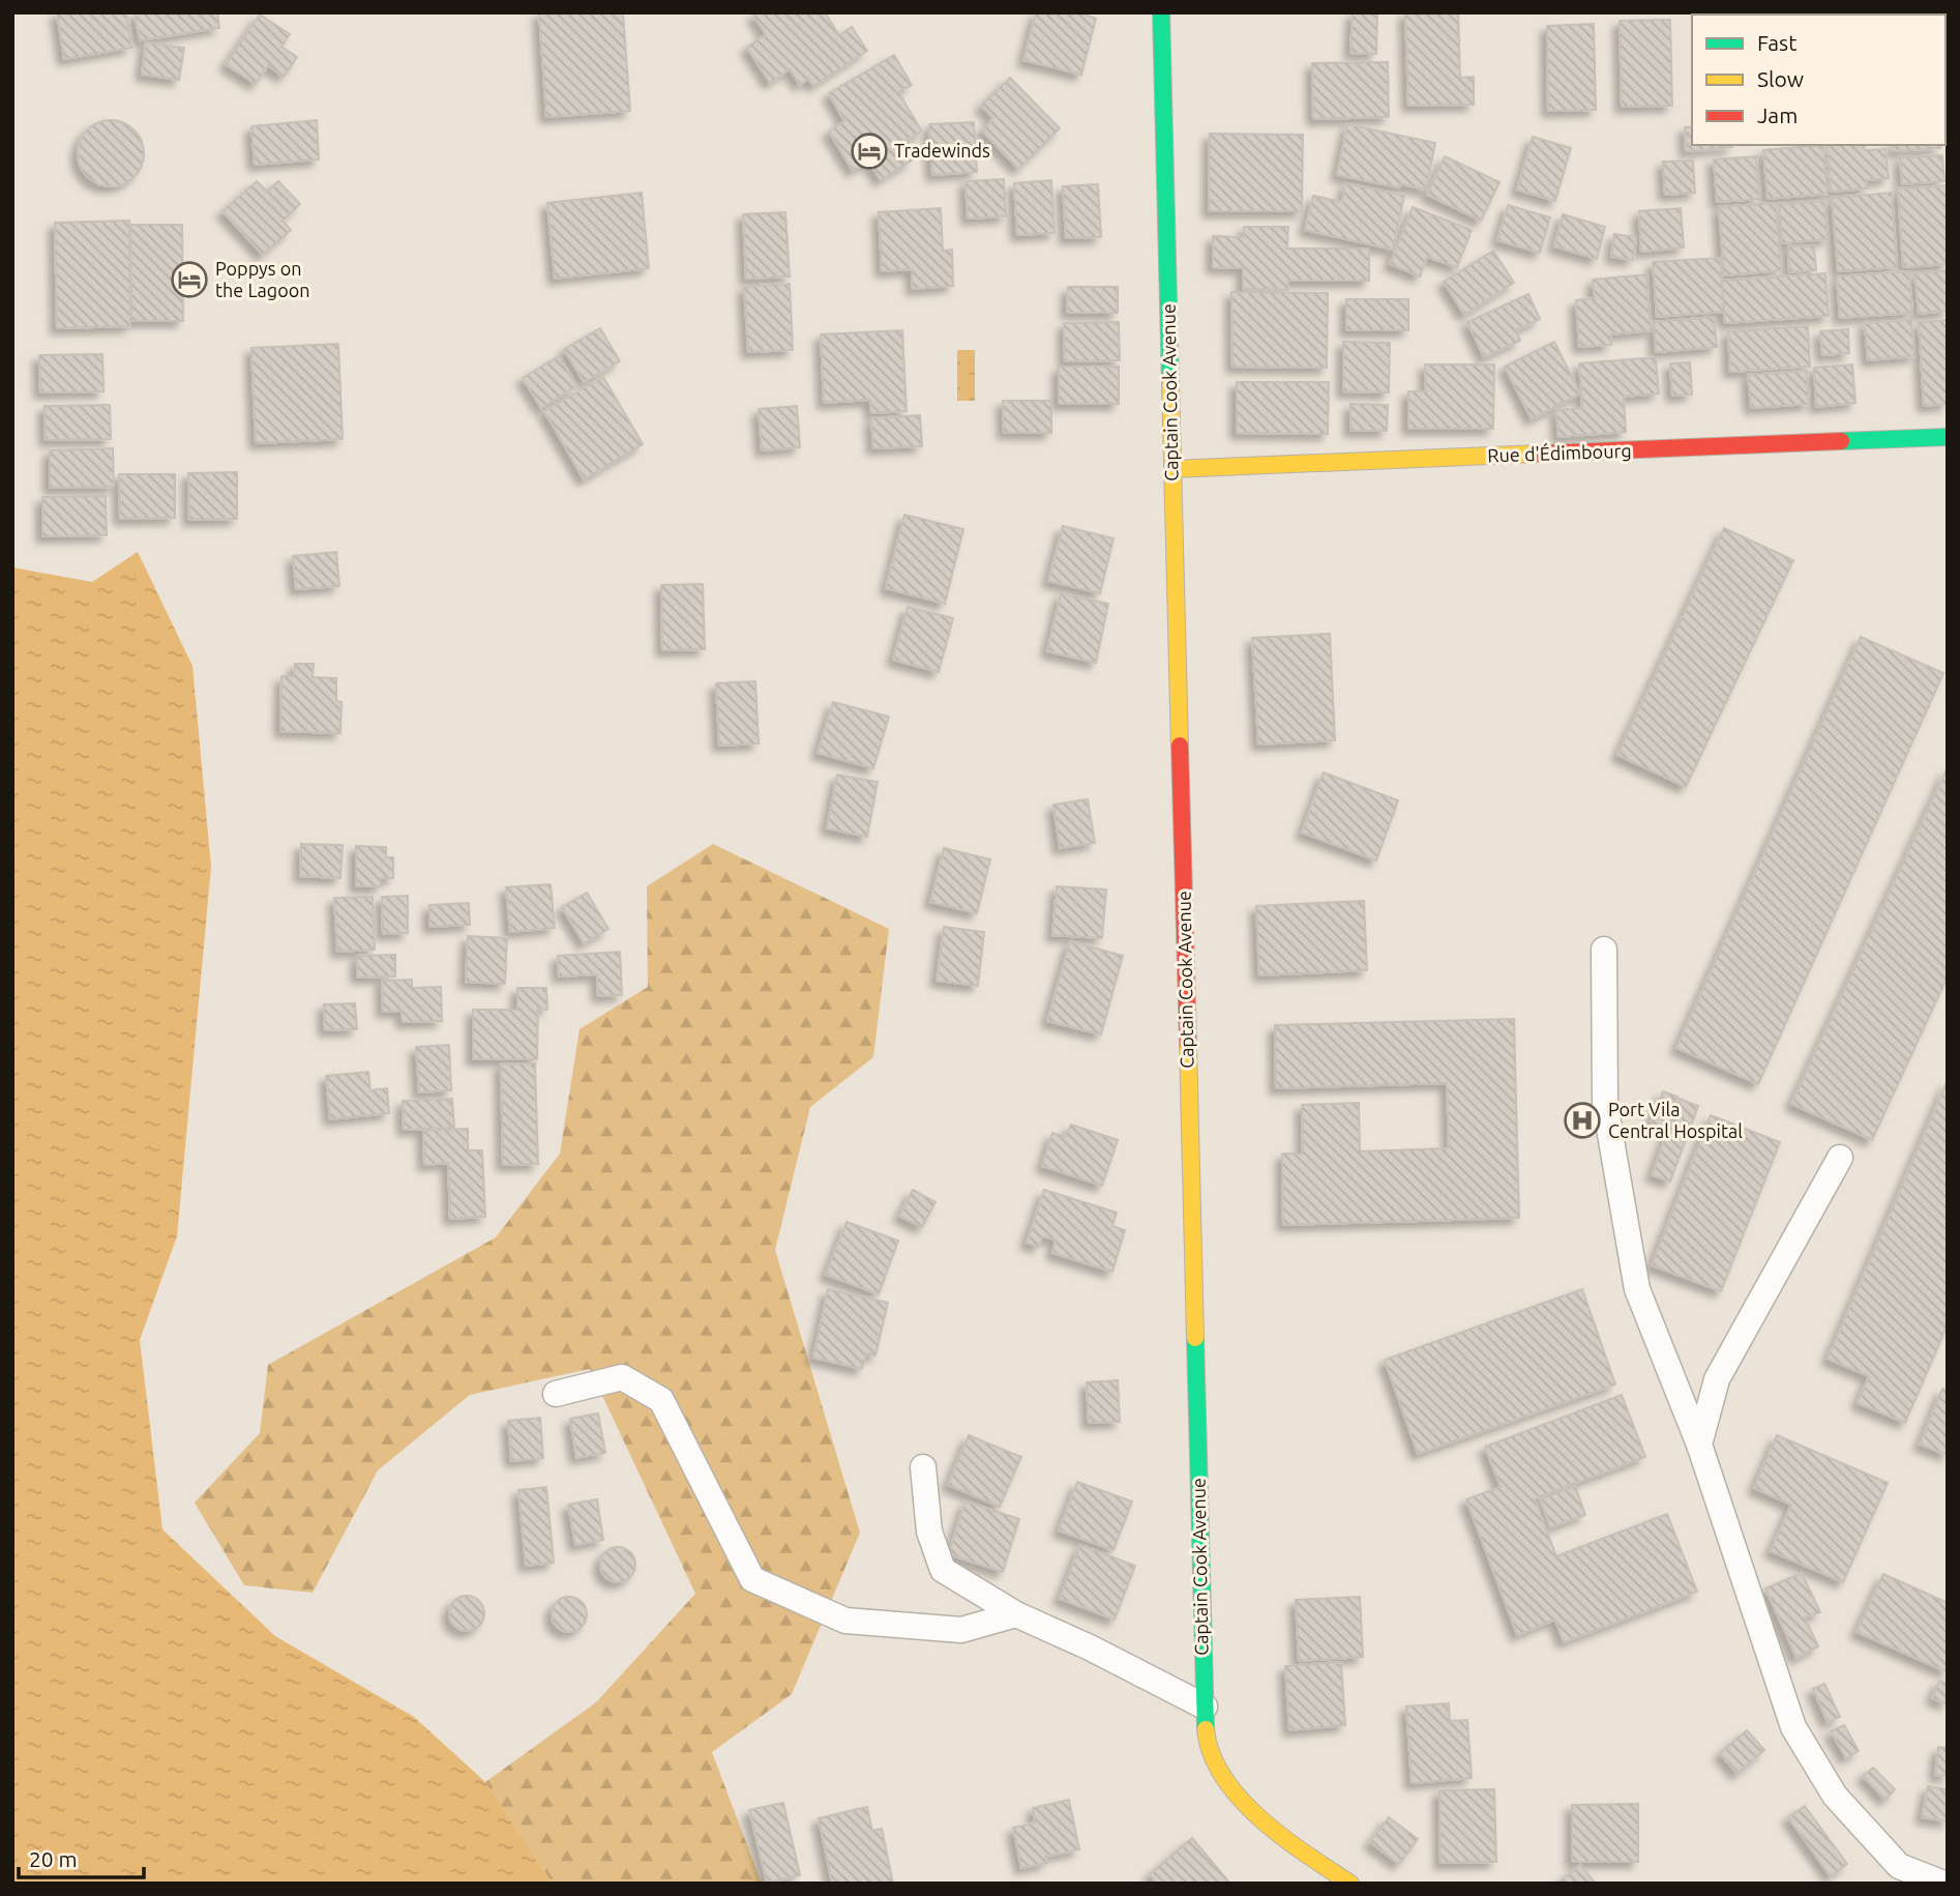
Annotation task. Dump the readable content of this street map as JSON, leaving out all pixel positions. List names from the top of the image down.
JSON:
{
  "streets": {
    "street": ["Captain Cook Avenue", "Rue d'Édimbourg"]
  },
  "crossings": [
    ["Captain Cook Avenue", "Rue d'Édimbourg"]
  ],
  "places": {
    "hotel": ["Tradewinds", "Poppys on the Lagoon"],
    "hospital": ["Port Vila Central Hospital"]
  },
  "legend": ["Fast", "Slow", "Jam"],
  "scale_bar": "20 m"
}
